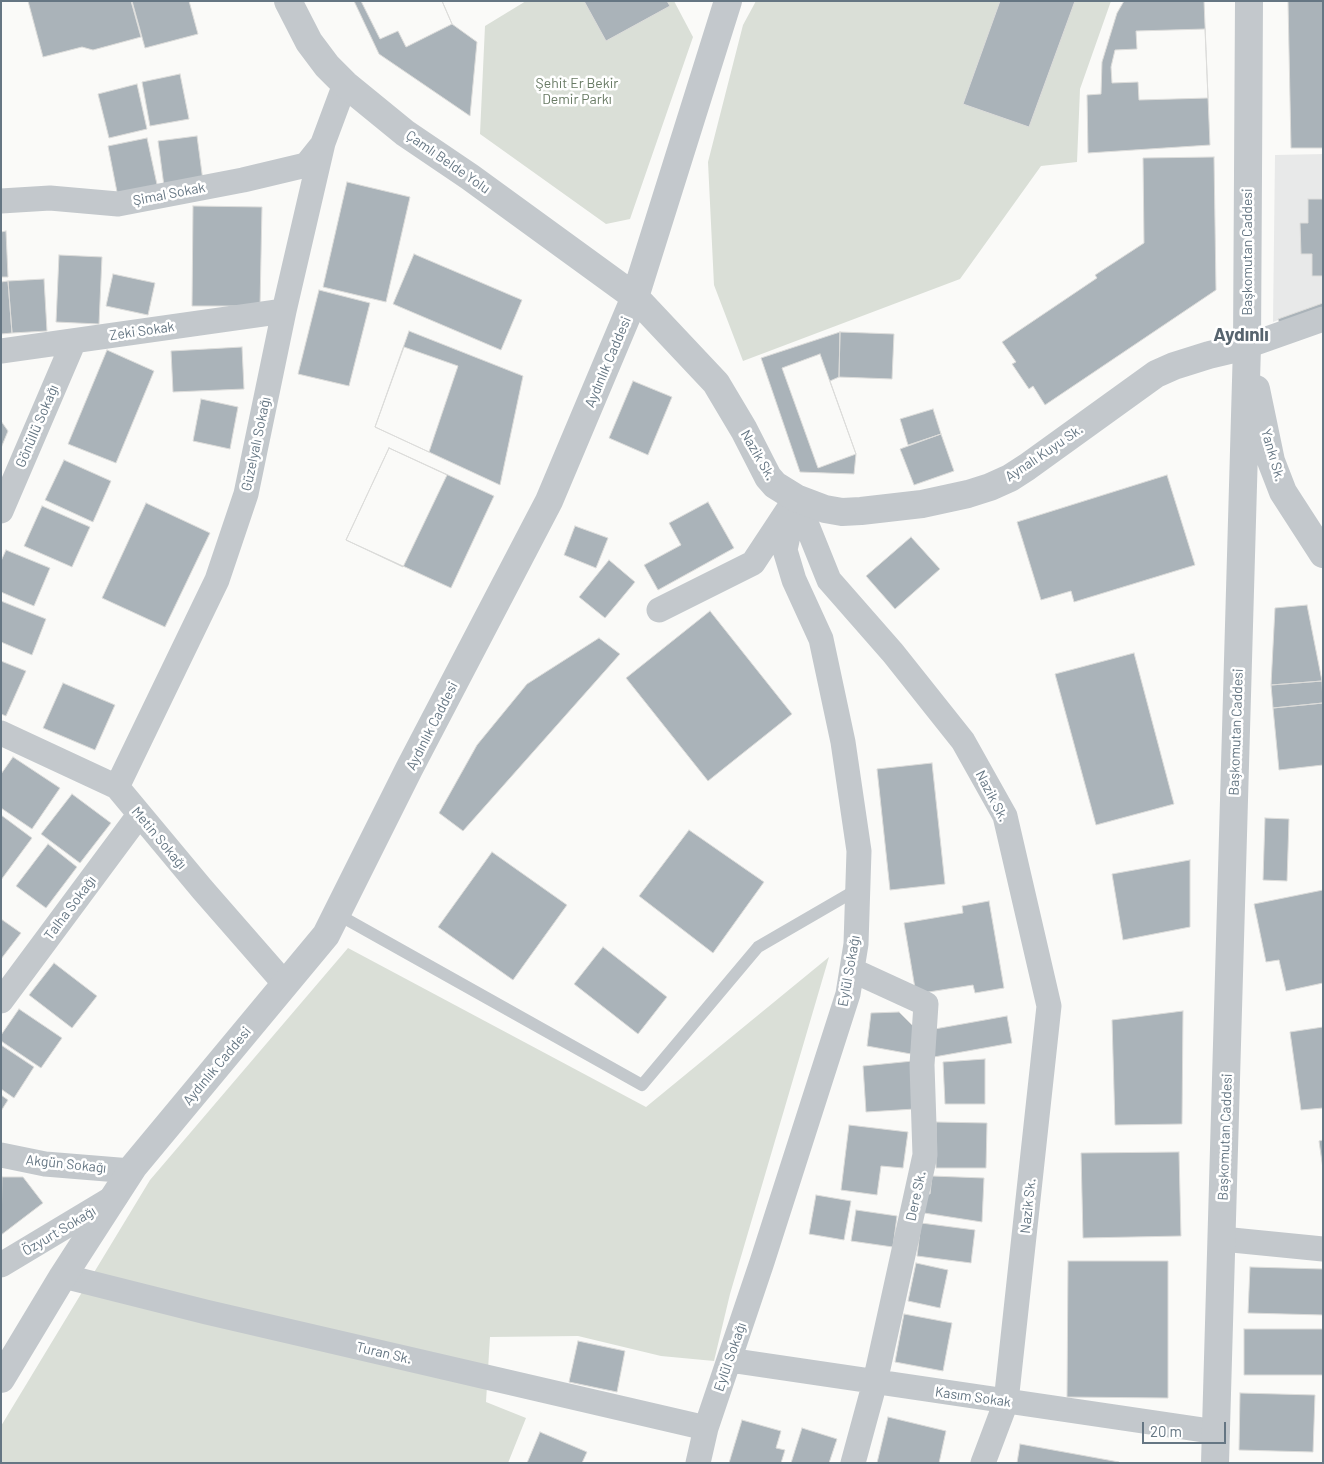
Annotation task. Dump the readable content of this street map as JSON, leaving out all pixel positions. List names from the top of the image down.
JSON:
{
  "streets": {
    "street": [
      "Çamlı Belde Yolu",
      "Şimal Sokak",
      "Başkomutan Caddesi",
      "Zeki Sokak",
      "Aydınlık Caddesi",
      "Gönüllü Sokağı",
      "Güzelyalı Sokağı",
      "Aynalı Kuyu Sk.",
      "Nazik Sk.",
      "Yankı Sk.",
      "Metin Sokağı",
      "Talha Sokağı",
      "Eylül Sokağı",
      "Akgün Sokağı",
      "Dere Sk.",
      "Özyurt Sokağı",
      "Turan Sk.",
      "Kasım Sokak"
    ]
  },
  "crossings": [
    ["Çamlı Belde Yolu", "Aydınlık Caddesi"],
    ["Çamlı Belde Yolu", "Güzelyalı Sokağı"],
    ["Çamlı Belde Yolu", "Nazik Sk."],
    ["Şimal Sokak", "Güzelyalı Sokağı"],
    ["Başkomutan Caddesi", "Aynalı Kuyu Sk."],
    ["Başkomutan Caddesi", "Yankı Sk."],
    ["Başkomutan Caddesi", "Kasım Sokak"],
    ["Zeki Sokak", "Gönüllü Sokağı"],
    ["Zeki Sokak", "Güzelyalı Sokağı"],
    ["Aydınlık Caddesi", "Nazik Sk."],
    ["Aydınlık Caddesi", "Metin Sokağı"],
    ["Aydınlık Caddesi", "Akgün Sokağı"],
    ["Aydınlık Caddesi", "Özyurt Sokağı"],
    ["Aydınlık Caddesi", "Turan Sk."],
    ["Güzelyalı Sokağı", "Metin Sokağı"],
    ["Aynalı Kuyu Sk.", "Nazik Sk."],
    ["Aynalı Kuyu Sk.", "Yankı Sk."],
    ["Aynalı Kuyu Sk.", "Eylül Sokağı"],
    ["Nazik Sk.", "Eylül Sokağı"],
    ["Nazik Sk.", "Kasım Sokak"],
    ["Metin Sokağı", "Talha Sokağı"],
    ["Eylül Sokağı", "Dere Sk."],
    ["Eylül Sokağı", "Turan Sk."],
    ["Eylül Sokağı", "Kasım Sokak"],
    ["Dere Sk.", "Kasım Sokak"]
  ],
  "districts": ["Aydınlı"],
  "parks": ["Şehit Er Bekir Demir Parkı"],
  "scale_bar": "20 m"
}
